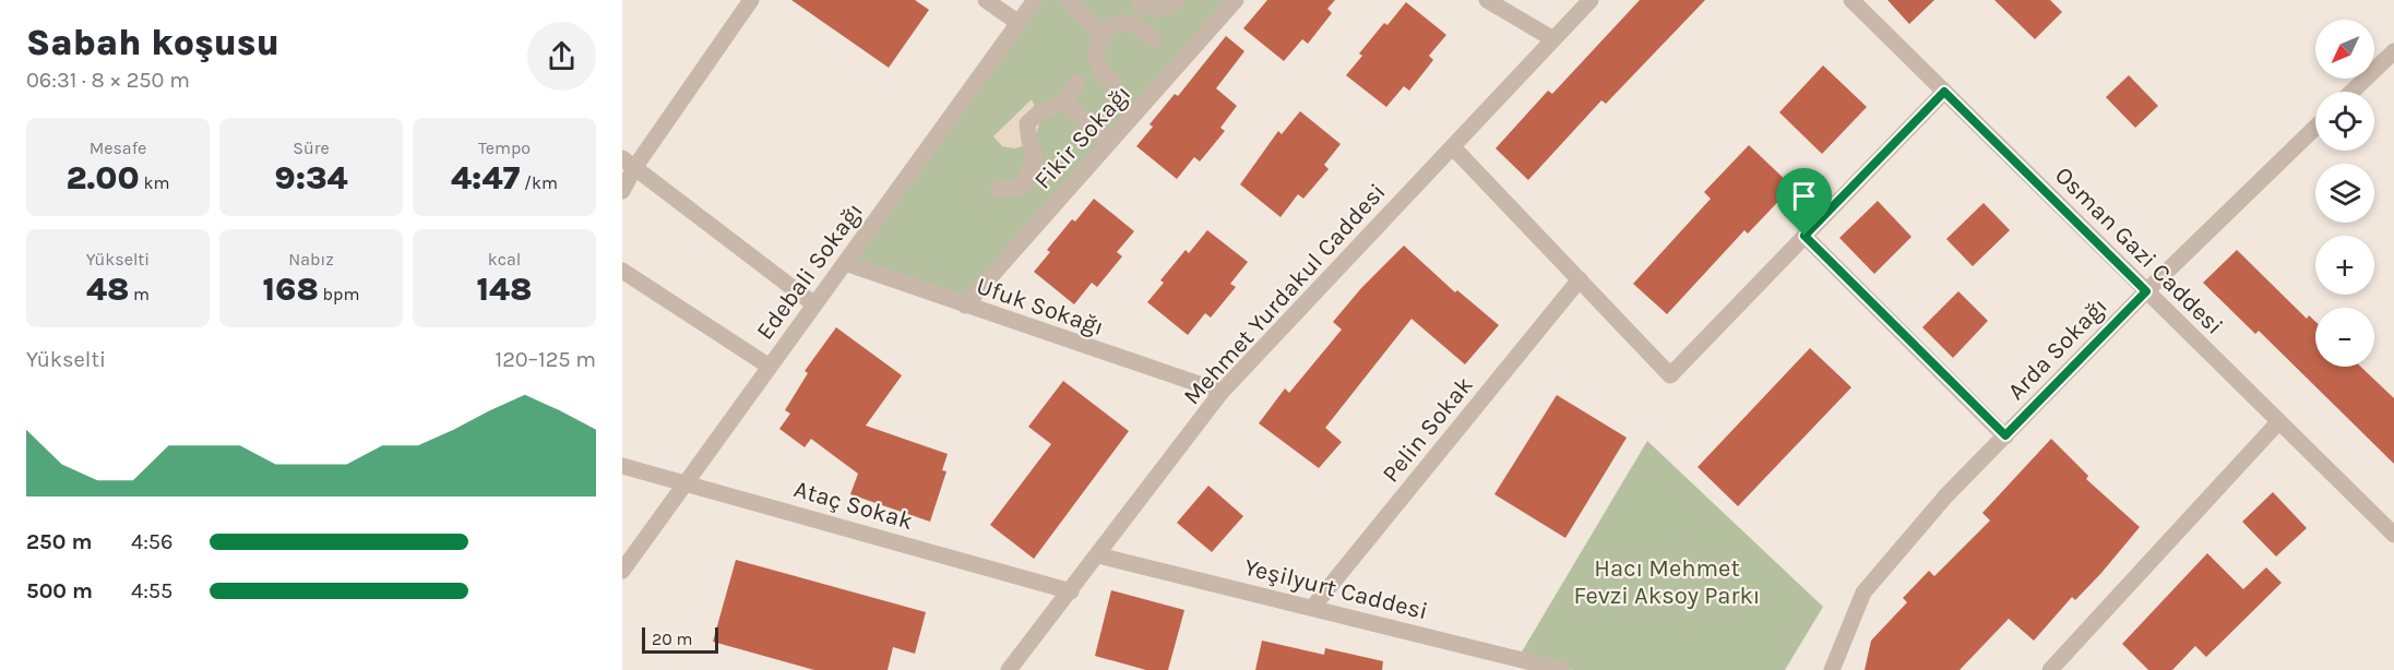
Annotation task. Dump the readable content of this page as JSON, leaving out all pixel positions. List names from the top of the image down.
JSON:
{
  "streets": {
    "street": [
      "Fikir Sokağı",
      "Osman Gazi Caddesi",
      "Edebali Sokağı",
      "Mehmet Yurdakul Caddesi",
      "Ufuk Sokağı",
      "Arda Sokağı",
      "Pelin Sokak",
      "Ataç Sokak",
      "Yeşilyurt Caddesi"
    ]
  },
  "crossings": [
    ["Fikir Sokağı", "Ufuk Sokağı"],
    ["Osman Gazi Caddesi", "Arda Sokağı"],
    ["Edebali Sokağı", "Ufuk Sokağı"],
    ["Edebali Sokağı", "Ataç Sokak"],
    ["Mehmet Yurdakul Caddesi", "Ufuk Sokağı"],
    ["Mehmet Yurdakul Caddesi", "Ataç Sokak"],
    ["Mehmet Yurdakul Caddesi", "Yeşilyurt Caddesi"],
    ["Pelin Sokak", "Yeşilyurt Caddesi"]
  ],
  "parks": ["Hacı Mehmet Fevzi Aksoy Parkı"],
  "scale_bar": "20 m",
  "north": "bottom left",
  "page": {
    "heading": ["Sabah koşusu", "06:31 · 8 × 250 m"],
    "map_buttons": ["+", "−"],
    "stats": [
      ["Mesafe", "2.00 km"],
      ["Süre", "9:34"],
      ["Tempo", "4:47 /km"],
      ["Yükselti", "48 m"],
      ["Nabız", "168 bpm"],
      ["kcal", "148"]
    ],
    "chart": ["Yükselti", "120–125 m"],
    "list": [
      {
        "name": "250 m",
        "note": "4:56"
      },
      {
        "name": "500 m",
        "note": "4:55"
      }
    ],
    "scale": "20 m"
  }
}
